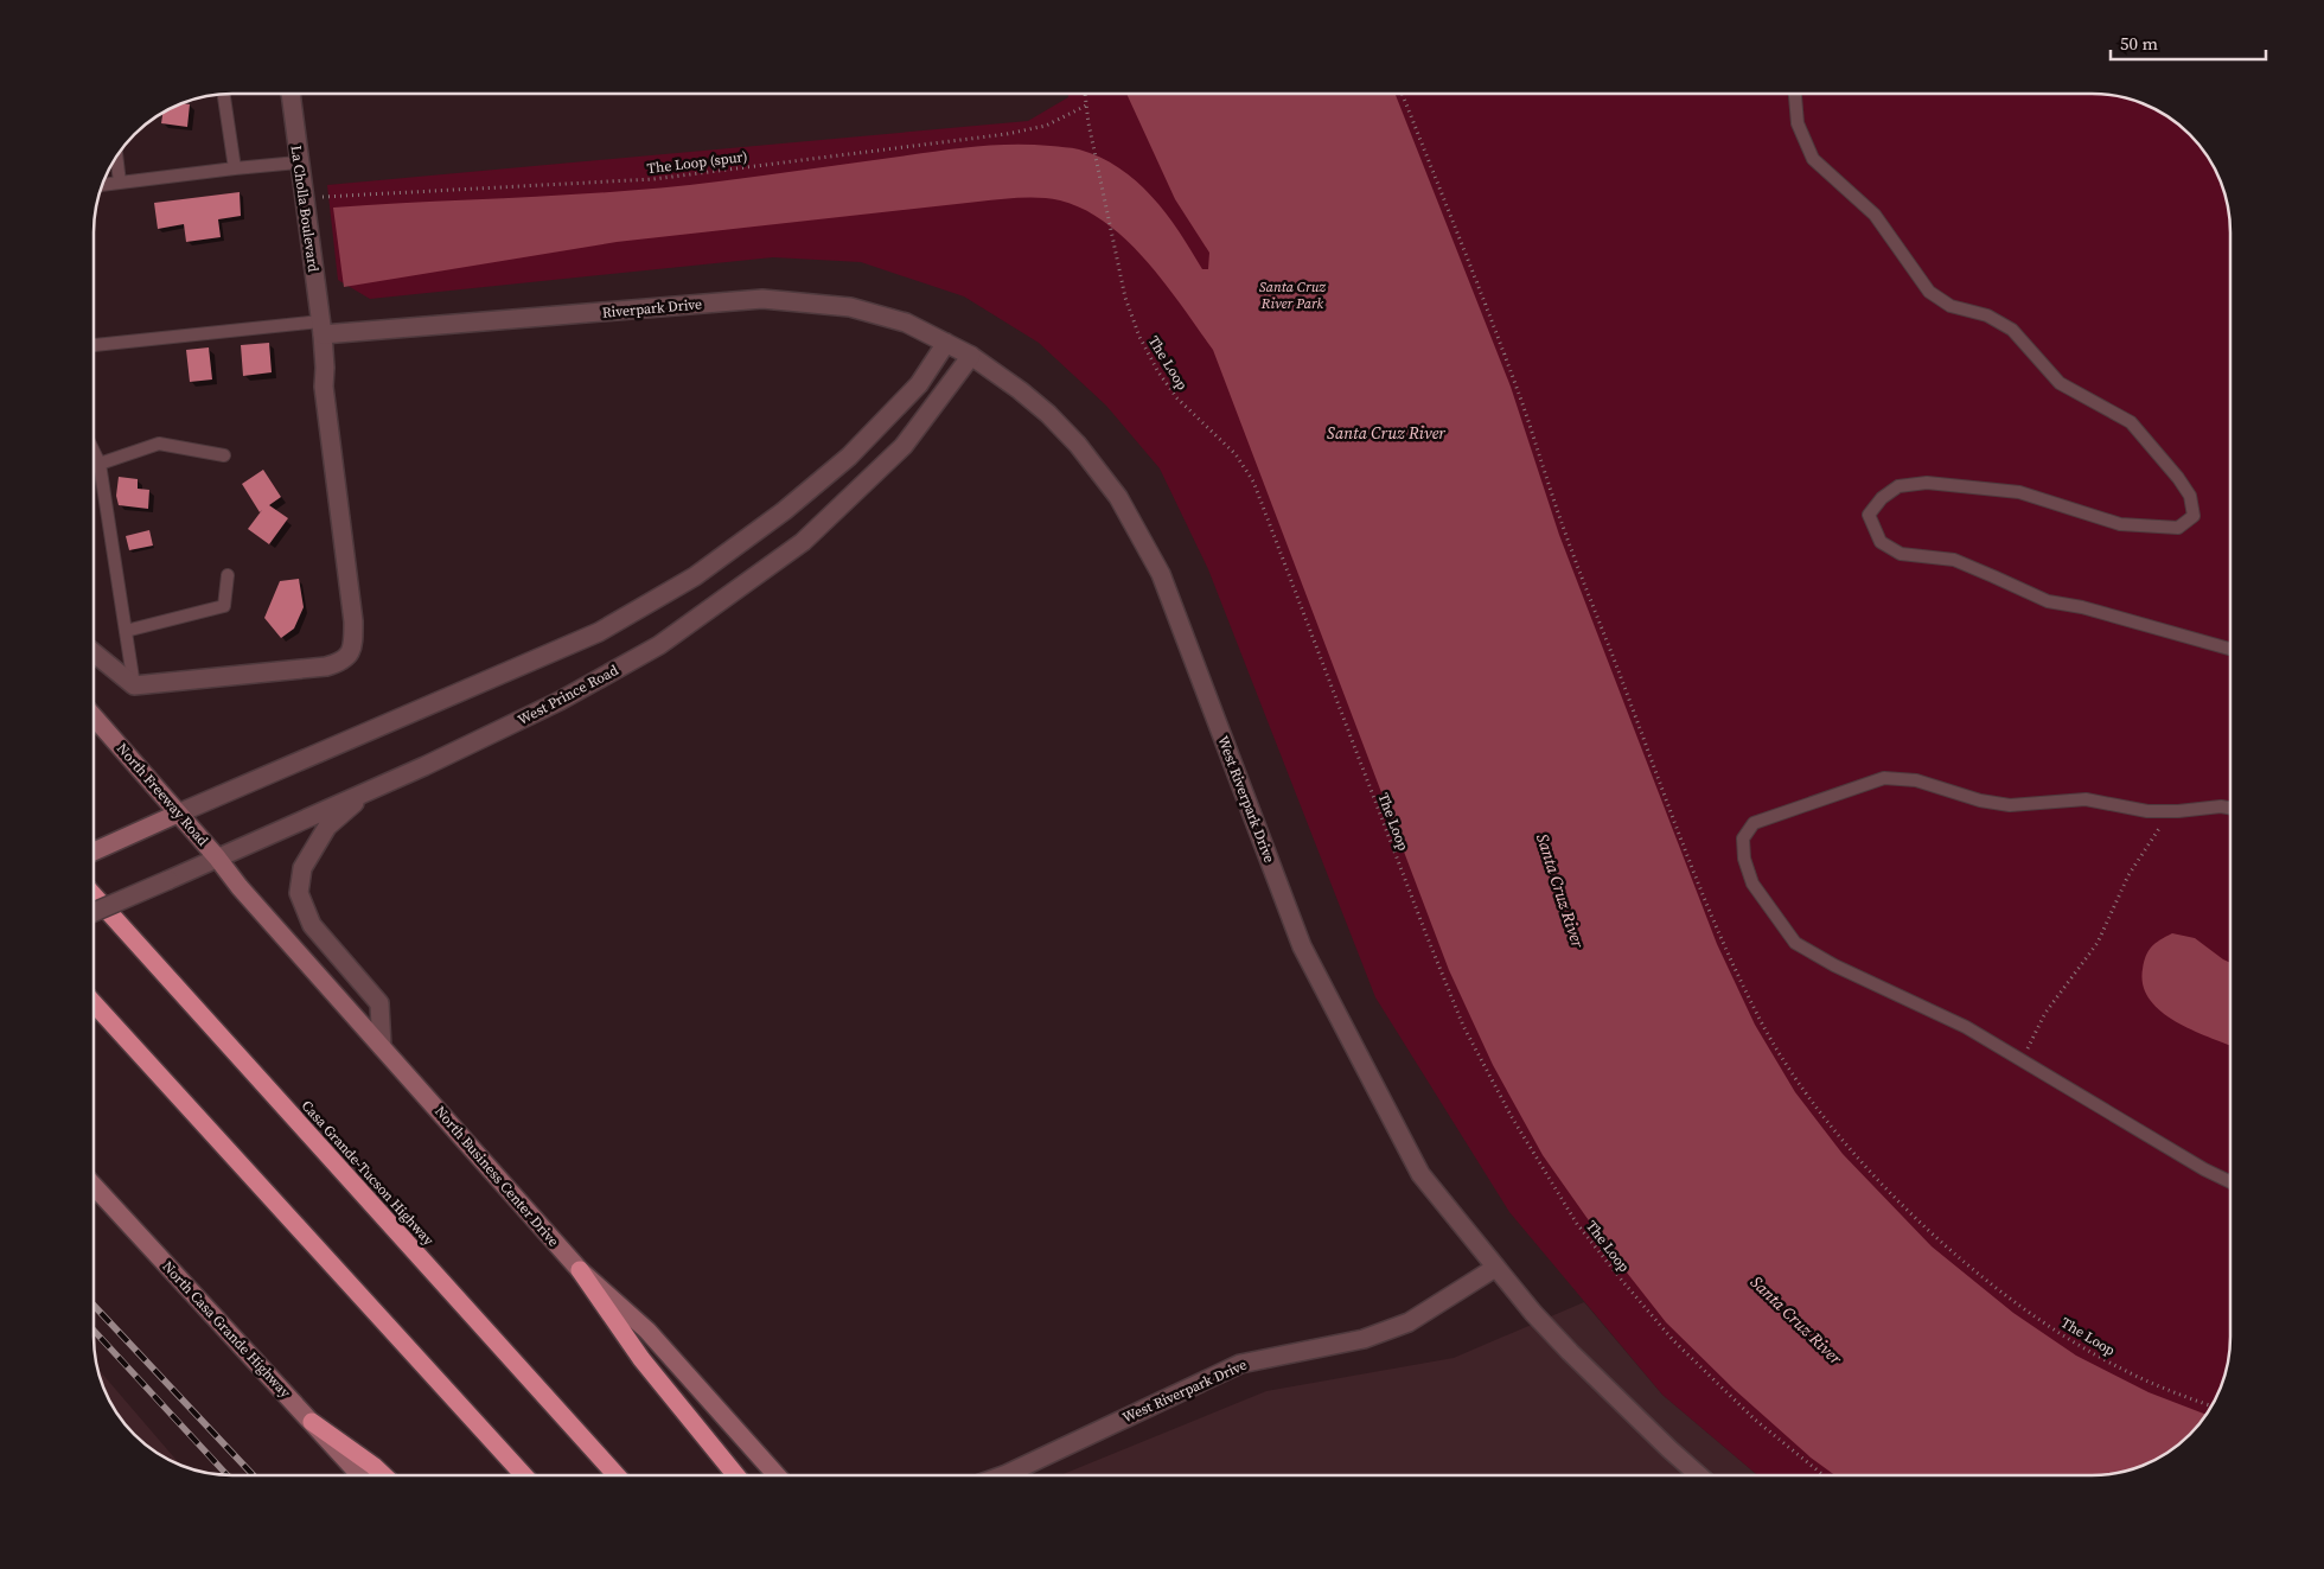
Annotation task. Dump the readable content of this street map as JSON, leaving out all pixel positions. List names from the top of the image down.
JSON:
{
  "streets": {
    "highway": ["Casa Grande-Tucson Highway"],
    "main road": ["North Freeway Road", "North Business Center Drive", "North Casa Grande Highway"],
    "street": [
      "La Cholla Boulevard",
      "Riverpark Drive",
      "West Prince Road",
      "West Riverpark Drive"
    ],
    "path": ["The Loop (spur)", "The Loop"]
  },
  "crossings": [
    ["The Loop (spur)", "La Cholla Boulevard"],
    ["The Loop (spur)", "The Loop"],
    ["La Cholla Boulevard", "Riverpark Drive"],
    ["Riverpark Drive", "West Prince Road"],
    ["Riverpark Drive", "West Riverpark Drive"],
    ["West Prince Road", "North Freeway Road"],
    ["West Prince Road", "West Riverpark Drive"],
    ["West Prince Road", "North Business Center Drive"],
    ["North Freeway Road", "North Business Center Drive"]
  ],
  "water": ["Santa Cruz River"],
  "parks": ["Santa Cruz River Park"],
  "scale_bar": "50 m"
}
